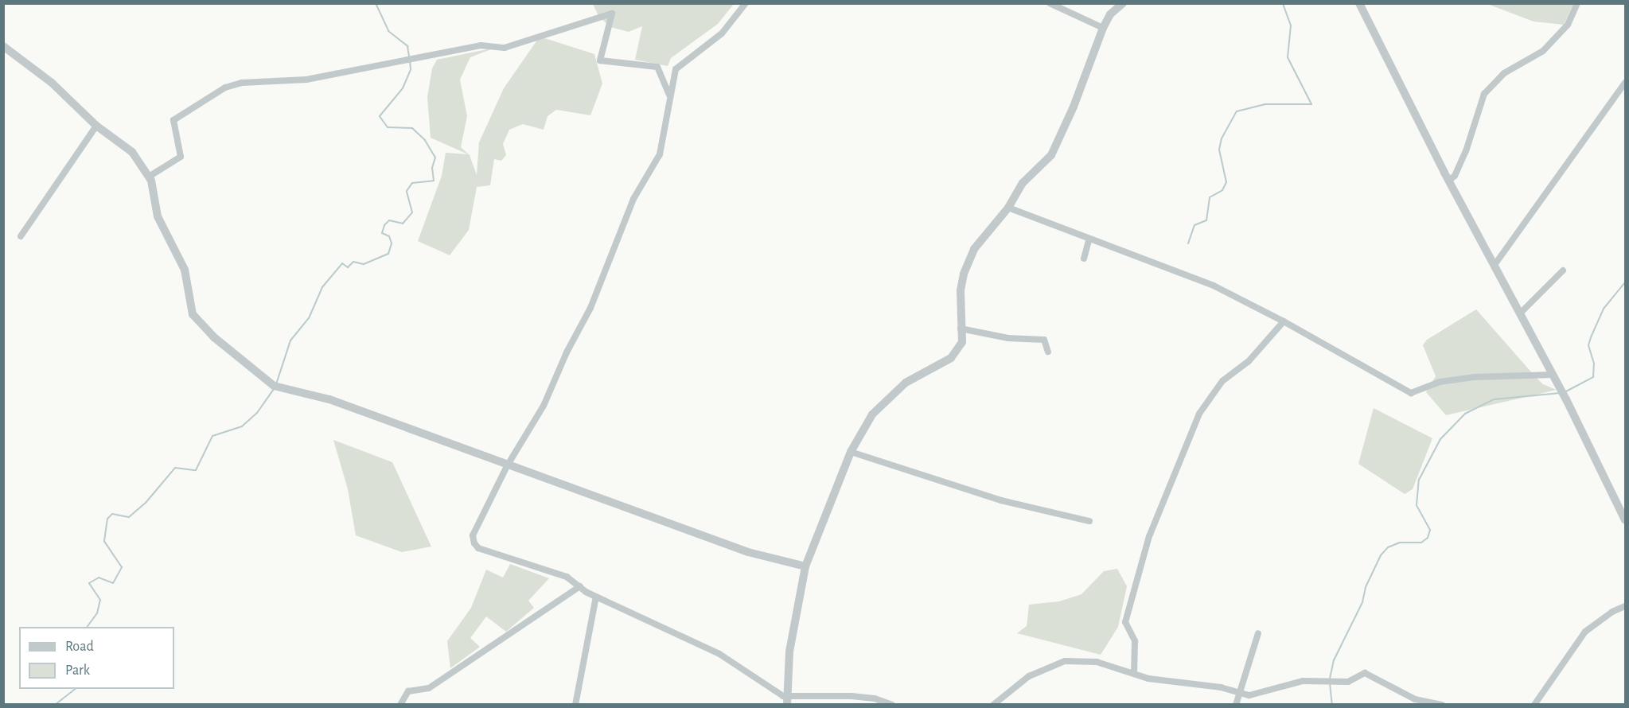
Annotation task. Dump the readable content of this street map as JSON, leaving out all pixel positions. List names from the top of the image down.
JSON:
{
  "legend": ["Road", "Park"]
}
